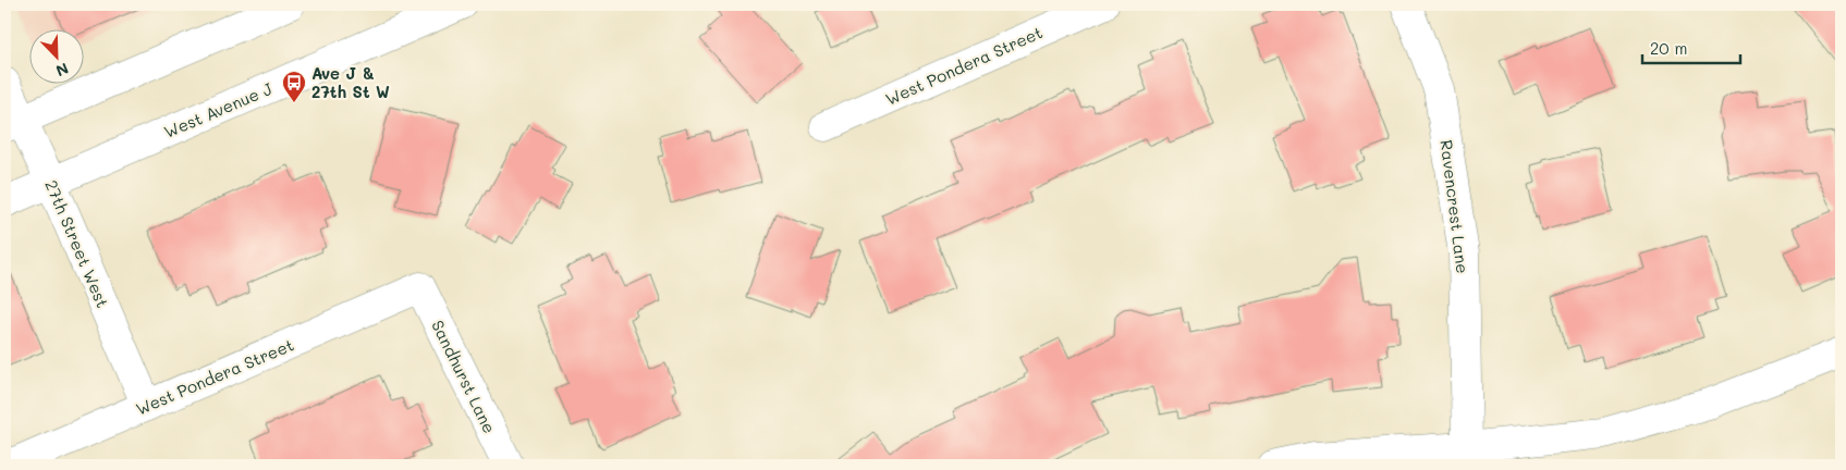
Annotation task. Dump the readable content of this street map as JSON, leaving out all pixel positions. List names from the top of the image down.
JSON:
{
  "streets": {
    "street": [
      "West Pondera Street",
      "West Avenue J",
      "Ravencrest Lane",
      "27th Street West",
      "Sandhurst Lane"
    ]
  },
  "crossings": [
    ["West Pondera Street", "27th Street West"],
    ["West Pondera Street", "Sandhurst Lane"],
    ["West Avenue J", "27th Street West"]
  ],
  "places": {
    "bus stop": ["Ave J & 27th St W"]
  },
  "scale_bar": "20 m",
  "north": "bottom right"
}
